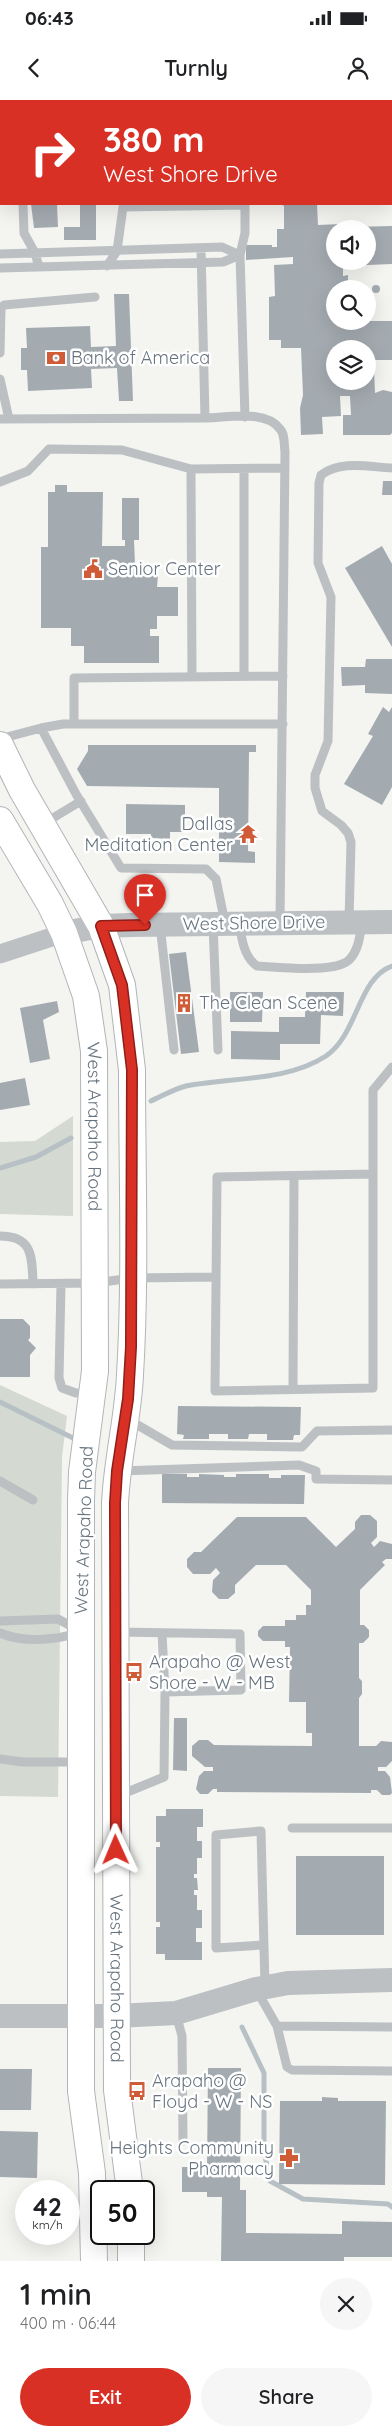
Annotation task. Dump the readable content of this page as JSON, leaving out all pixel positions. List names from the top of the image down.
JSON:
{
  "streets": {
    "main road": ["West Arapaho Road"],
    "street": ["West Shore Drive"]
  },
  "crossings": [
    ["West Shore Drive", "West Arapaho Road"]
  ],
  "places": {
    "bank": ["Bank of America"],
    "public building": ["Senior Center"],
    "temple": ["Dallas Meditation Center"],
    "building": ["The Clean Scene"],
    "bus stop": ["Arapaho @ West Shore - W - MB", "Arapaho @ Floyd - W - NS"],
    "pharmacy": ["Heights Community Pharmacy"]
  },
  "page": {
    "status": "06:43",
    "header": "Turnly",
    "turn": ["380 m", "West Shore Drive"],
    "speed": "42 km/h",
    "limit": "50",
    "heading": ["1 min", "400 m · 06:44"],
    "buttons": ["Exit", "Share"]
  }
}
